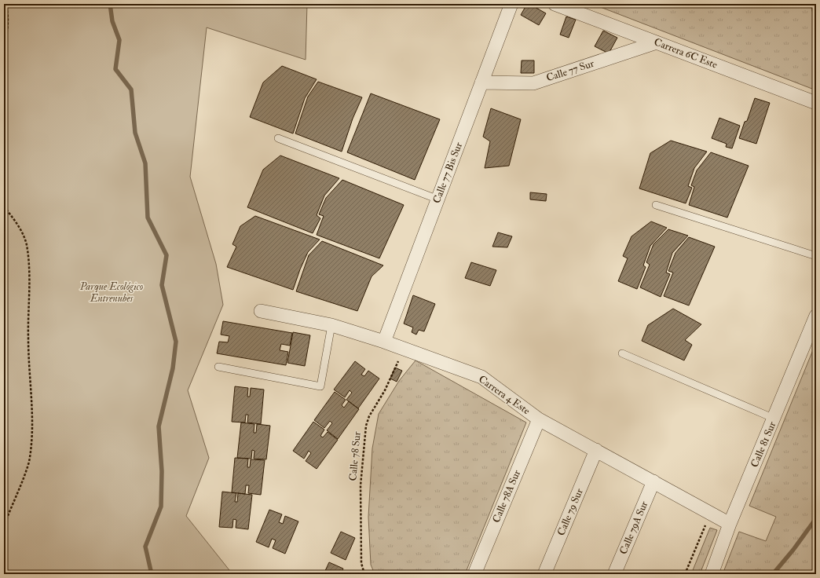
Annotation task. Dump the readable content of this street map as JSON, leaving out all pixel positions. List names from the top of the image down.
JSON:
{
  "streets": {
    "street": [
      "Carrera 6C Este",
      "Calle 77 Sur",
      "Calle 77 Bis Sur",
      "Carrera 4 Este",
      "Calle 81 Sur",
      "Calle 78A Sur",
      "Calle 79 Sur",
      "Calle 79A Sur"
    ],
    "path": ["Calle 78 Sur"]
  },
  "crossings": [
    ["Carrera 6C Este", "Calle 77 Sur"],
    ["Calle 77 Sur", "Calle 77 Bis Sur"],
    ["Calle 77 Bis Sur", "Carrera 4 Este"],
    ["Carrera 4 Este", "Calle 81 Sur"],
    ["Carrera 4 Este", "Calle 78 Sur"],
    ["Carrera 4 Este", "Calle 78A Sur"],
    ["Carrera 4 Este", "Calle 79 Sur"],
    ["Carrera 4 Este", "Calle 79A Sur"]
  ],
  "parks": ["Parque Ecológico Entrenubes"]
}
